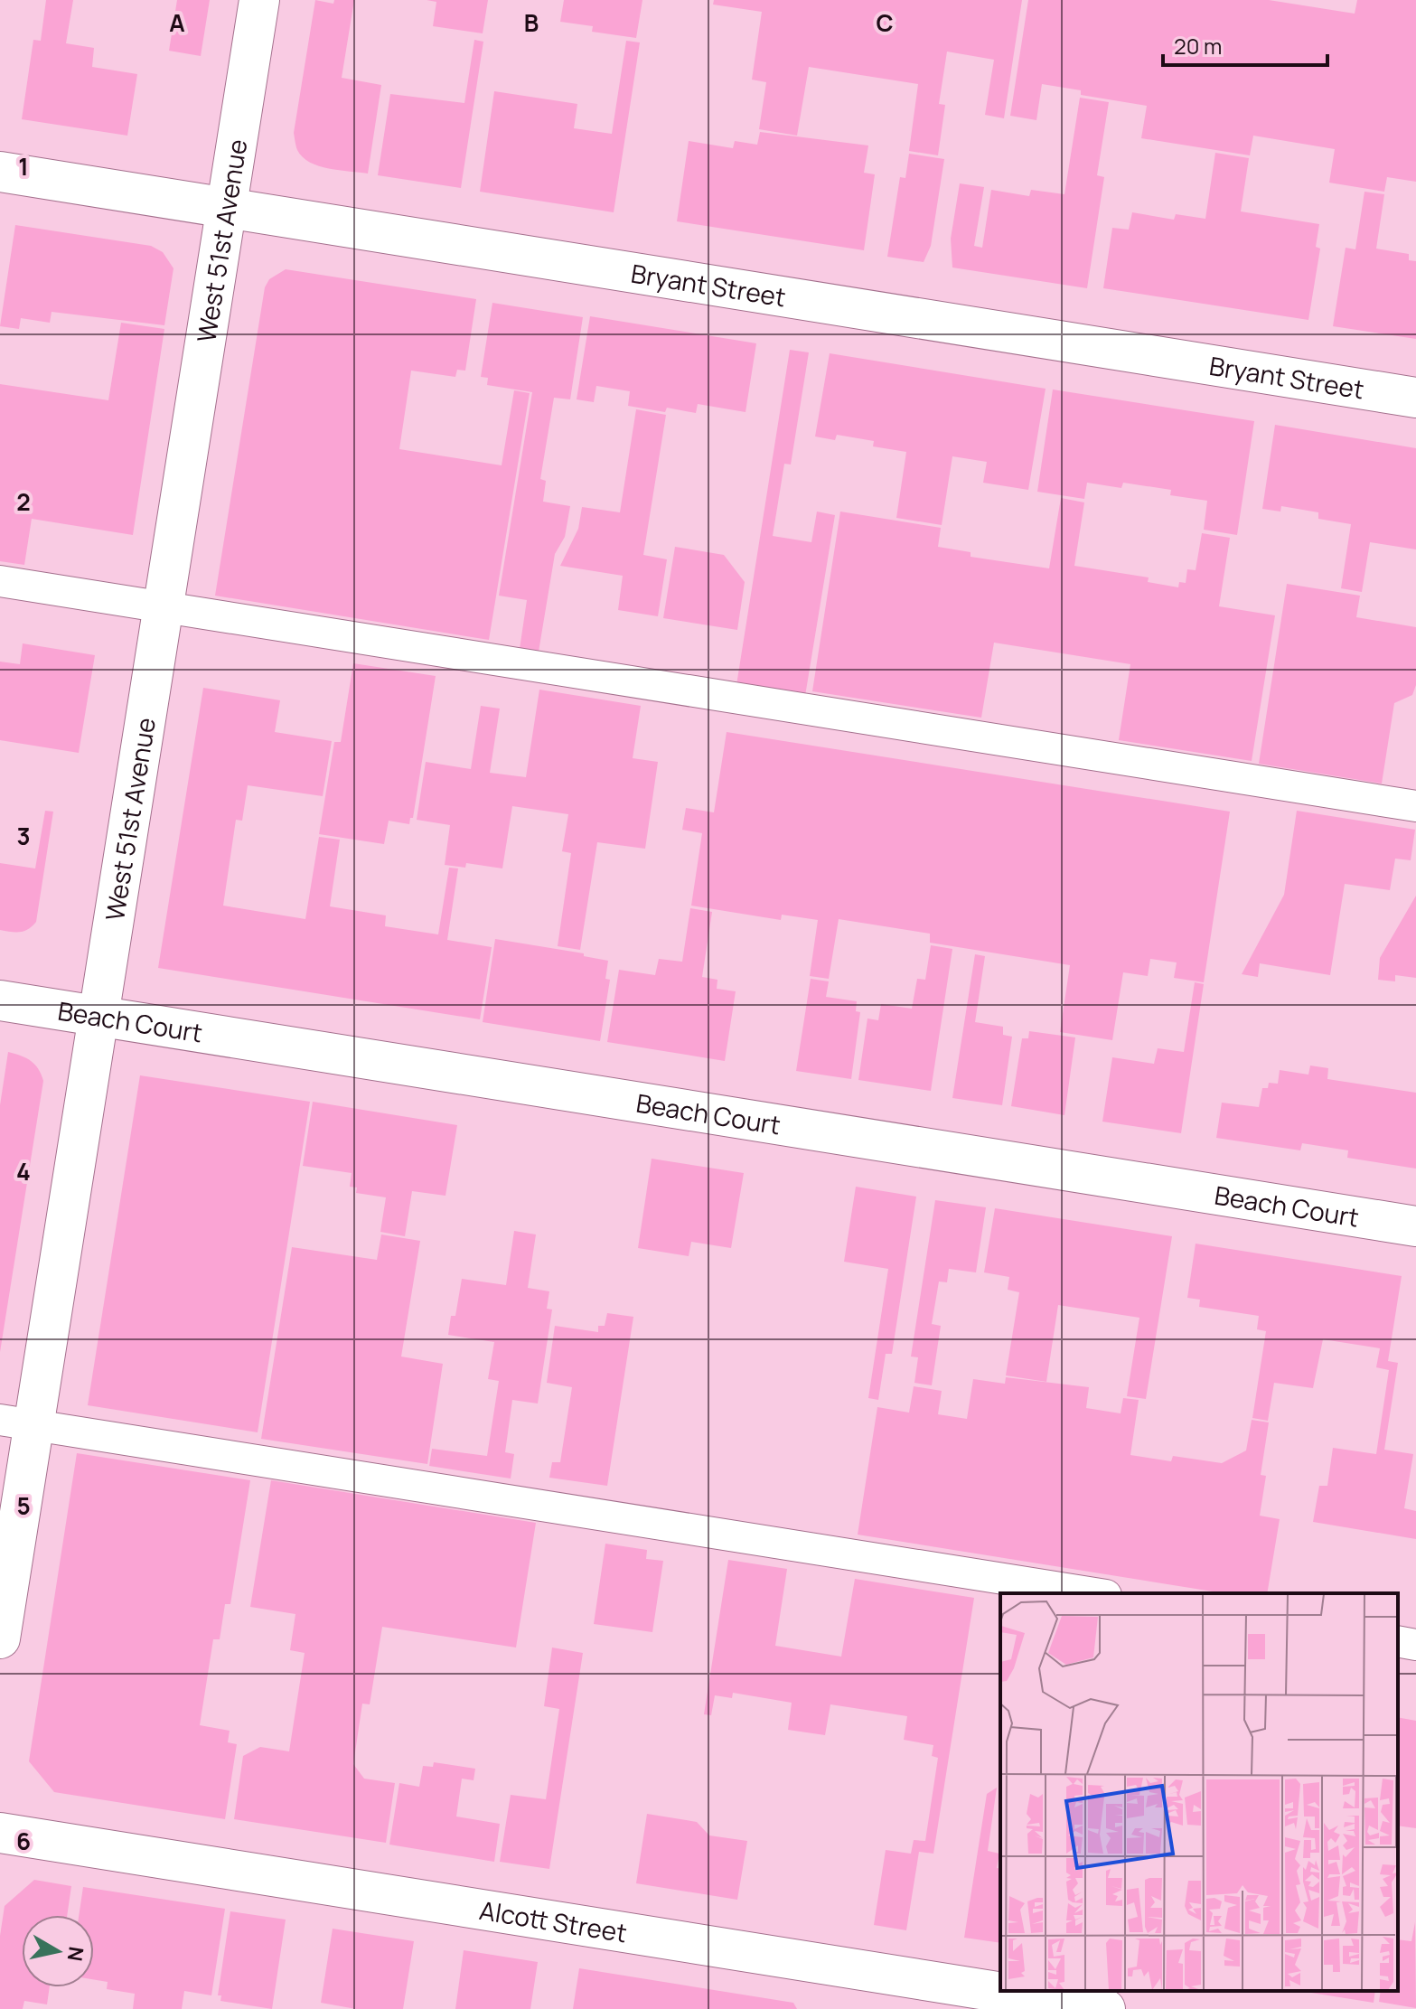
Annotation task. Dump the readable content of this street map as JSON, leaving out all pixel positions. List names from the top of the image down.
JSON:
{
  "streets": {
    "street": [
      "West 51st Avenue",
      "Bryant Street",
      "Beach Court",
      "Alcott Street"
    ]
  },
  "crossings": [
    ["West 51st Avenue", "Bryant Street"],
    ["West 51st Avenue", "Beach Court"]
  ],
  "scale_bar": "20 m",
  "north": "right",
  "grid": {
    "columns": ["A", "B", "C"],
    "rows": [
      "1",
      "2",
      "3",
      "4",
      "5",
      "6"
    ]
  }
}
